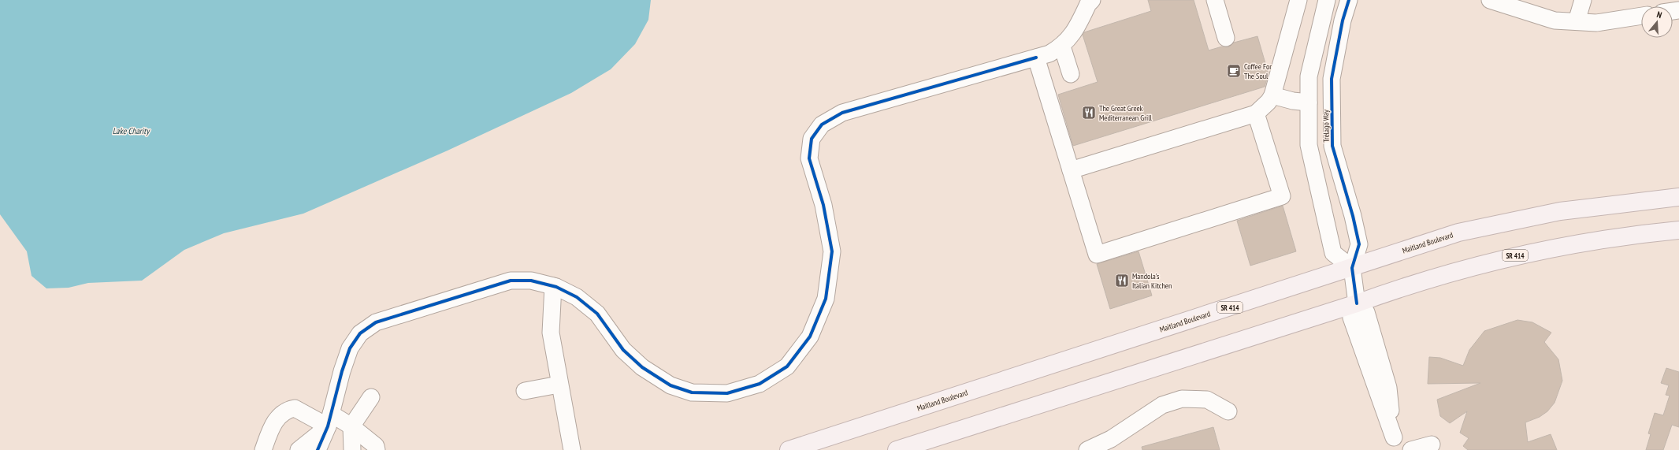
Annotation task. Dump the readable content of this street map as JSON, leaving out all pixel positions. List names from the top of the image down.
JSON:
{
  "streets": {
    "main road": ["Maitland Boulevard", "SR 414"],
    "street": ["Trelago Way"]
  },
  "crossings": [
    ["Trelago Way", "Maitland Boulevard"]
  ],
  "water": ["Lake Charity"],
  "places": {
    "cafe": ["Coffee For The Soul"],
    "restaurant": ["The Great Greek Mediterranean Grill", "Mandola's Italian Kitchen"]
  },
  "north": "top"
}
